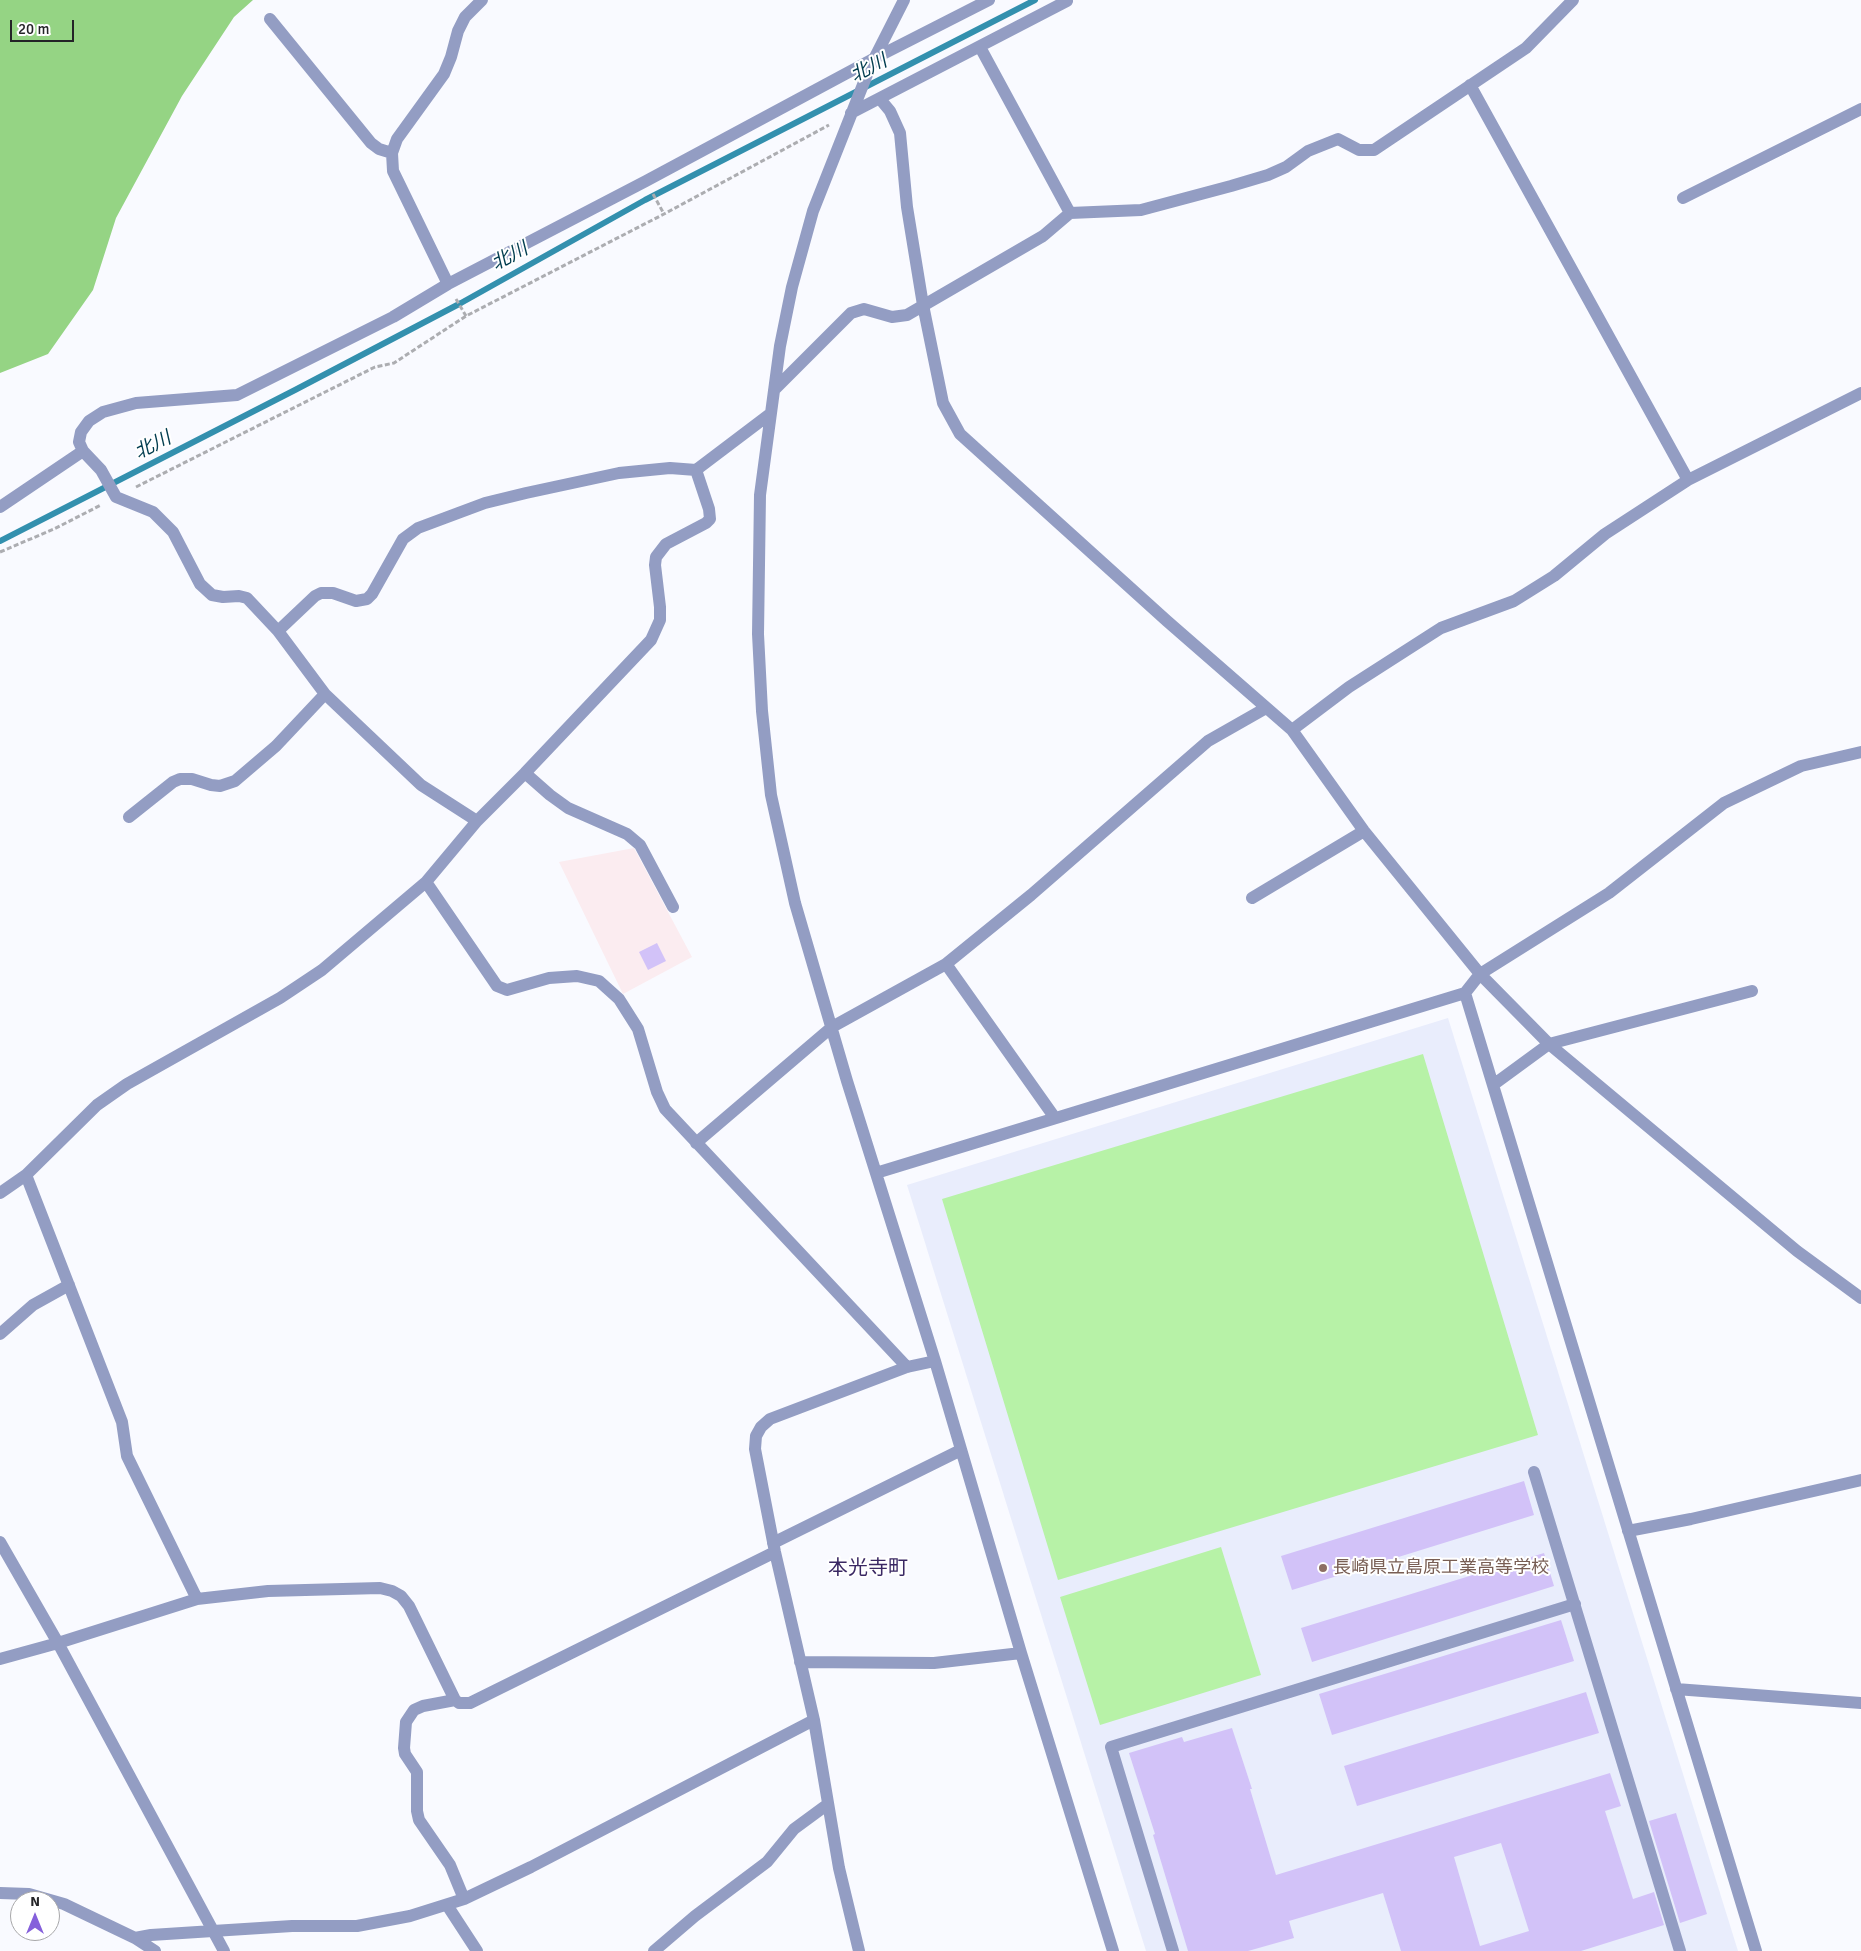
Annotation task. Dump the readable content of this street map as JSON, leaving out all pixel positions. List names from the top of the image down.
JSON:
{
  "districts": ["本光寺町"],
  "water": ["北川"],
  "places": ["長崎県立島原工業高等学校"],
  "scale_bar": "20 m",
  "north": "top"
}
